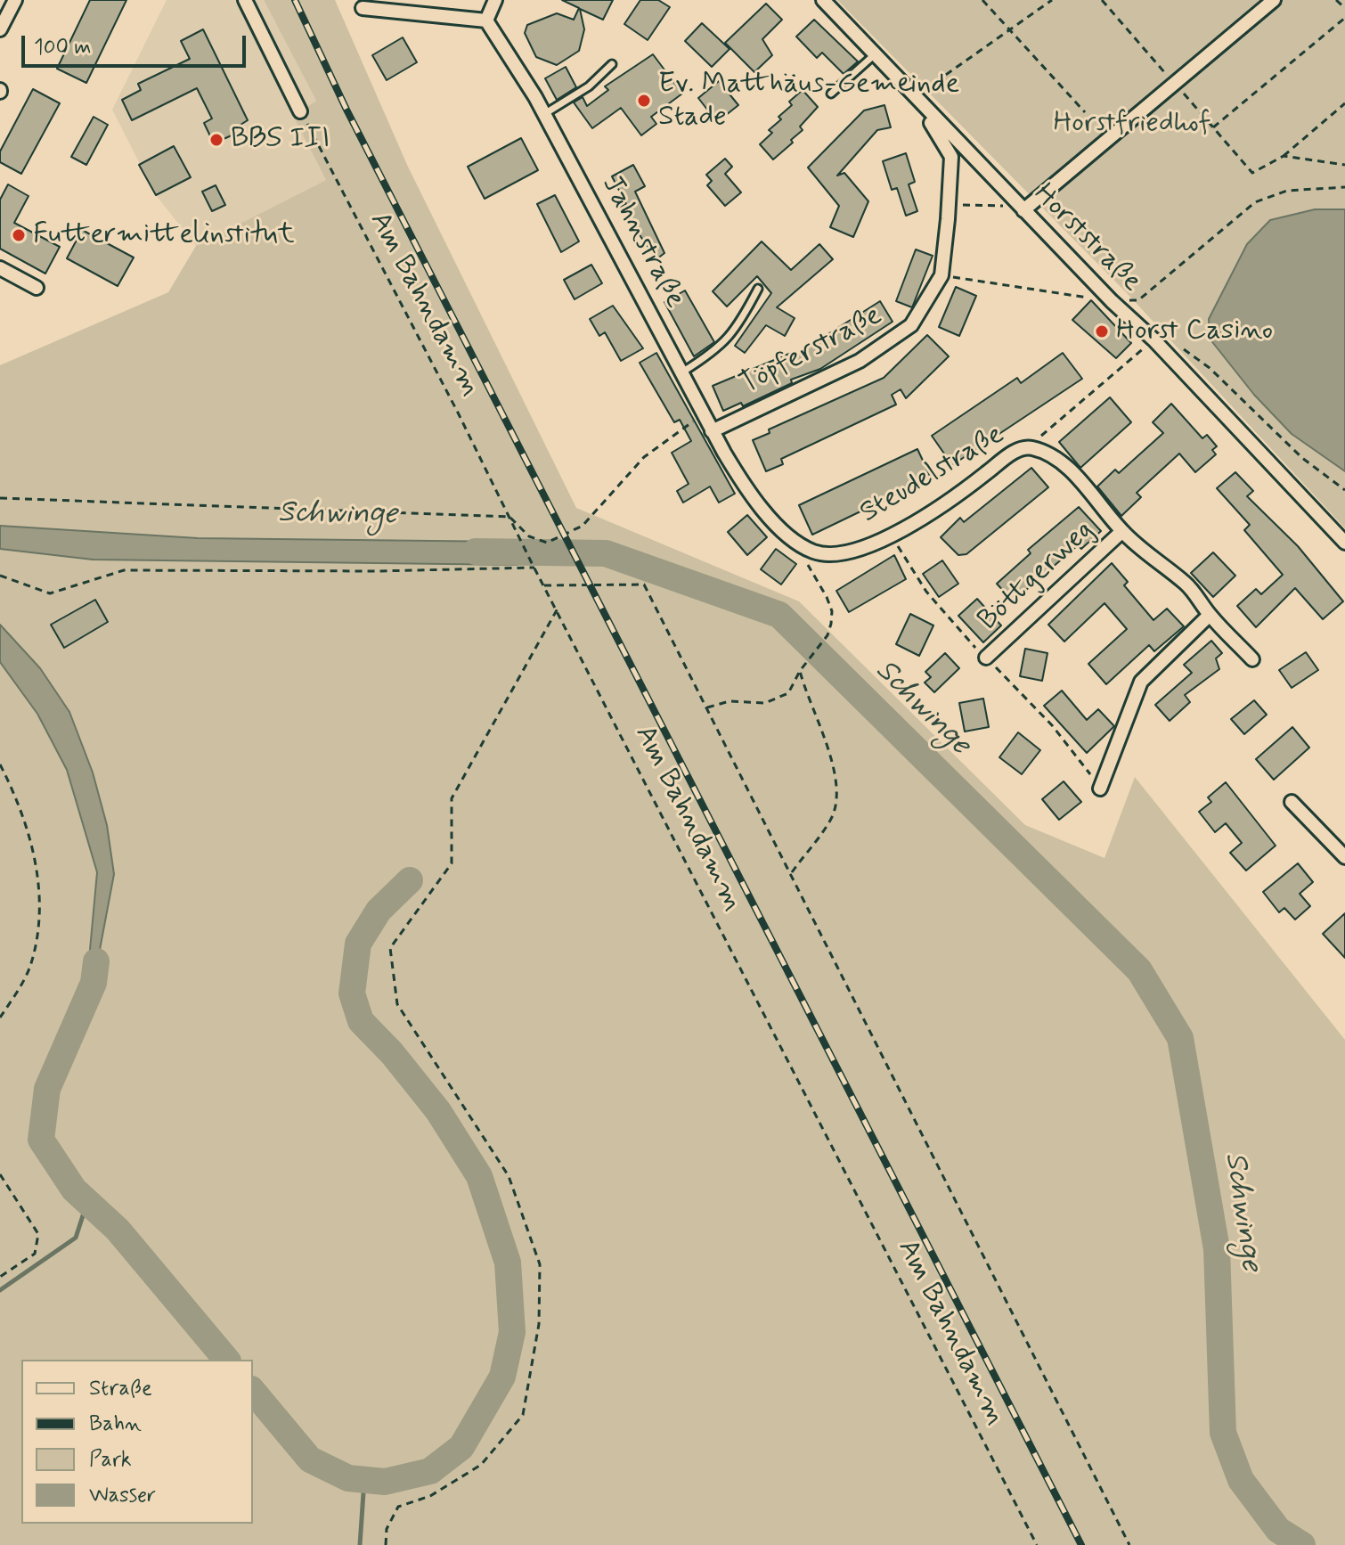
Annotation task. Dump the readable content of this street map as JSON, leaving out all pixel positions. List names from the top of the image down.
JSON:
{
  "streets": {
    "street": [
      "Horststraße",
      "Jahnstraße",
      "Töpferstraße",
      "Steudelstraße",
      "Böttgerweg"
    ],
    "path": ["Am Bahndamm"]
  },
  "crossings": [
    ["Horststraße", "Töpferstraße"],
    ["Jahnstraße", "Töpferstraße"],
    ["Jahnstraße", "Steudelstraße"],
    ["Steudelstraße", "Böttgerweg"]
  ],
  "water": ["Schwinge"],
  "parks": ["Horstfriedhof"],
  "places": [
    "Ev. Matthäus-Gemeinde Stade",
    "BBS III",
    "Futtermittelinstitut",
    "Horst Casino"
  ],
  "legend": [
    "Straße",
    "Bahn",
    "Park",
    "Wasser"
  ],
  "scale_bar": "100 m"
}
